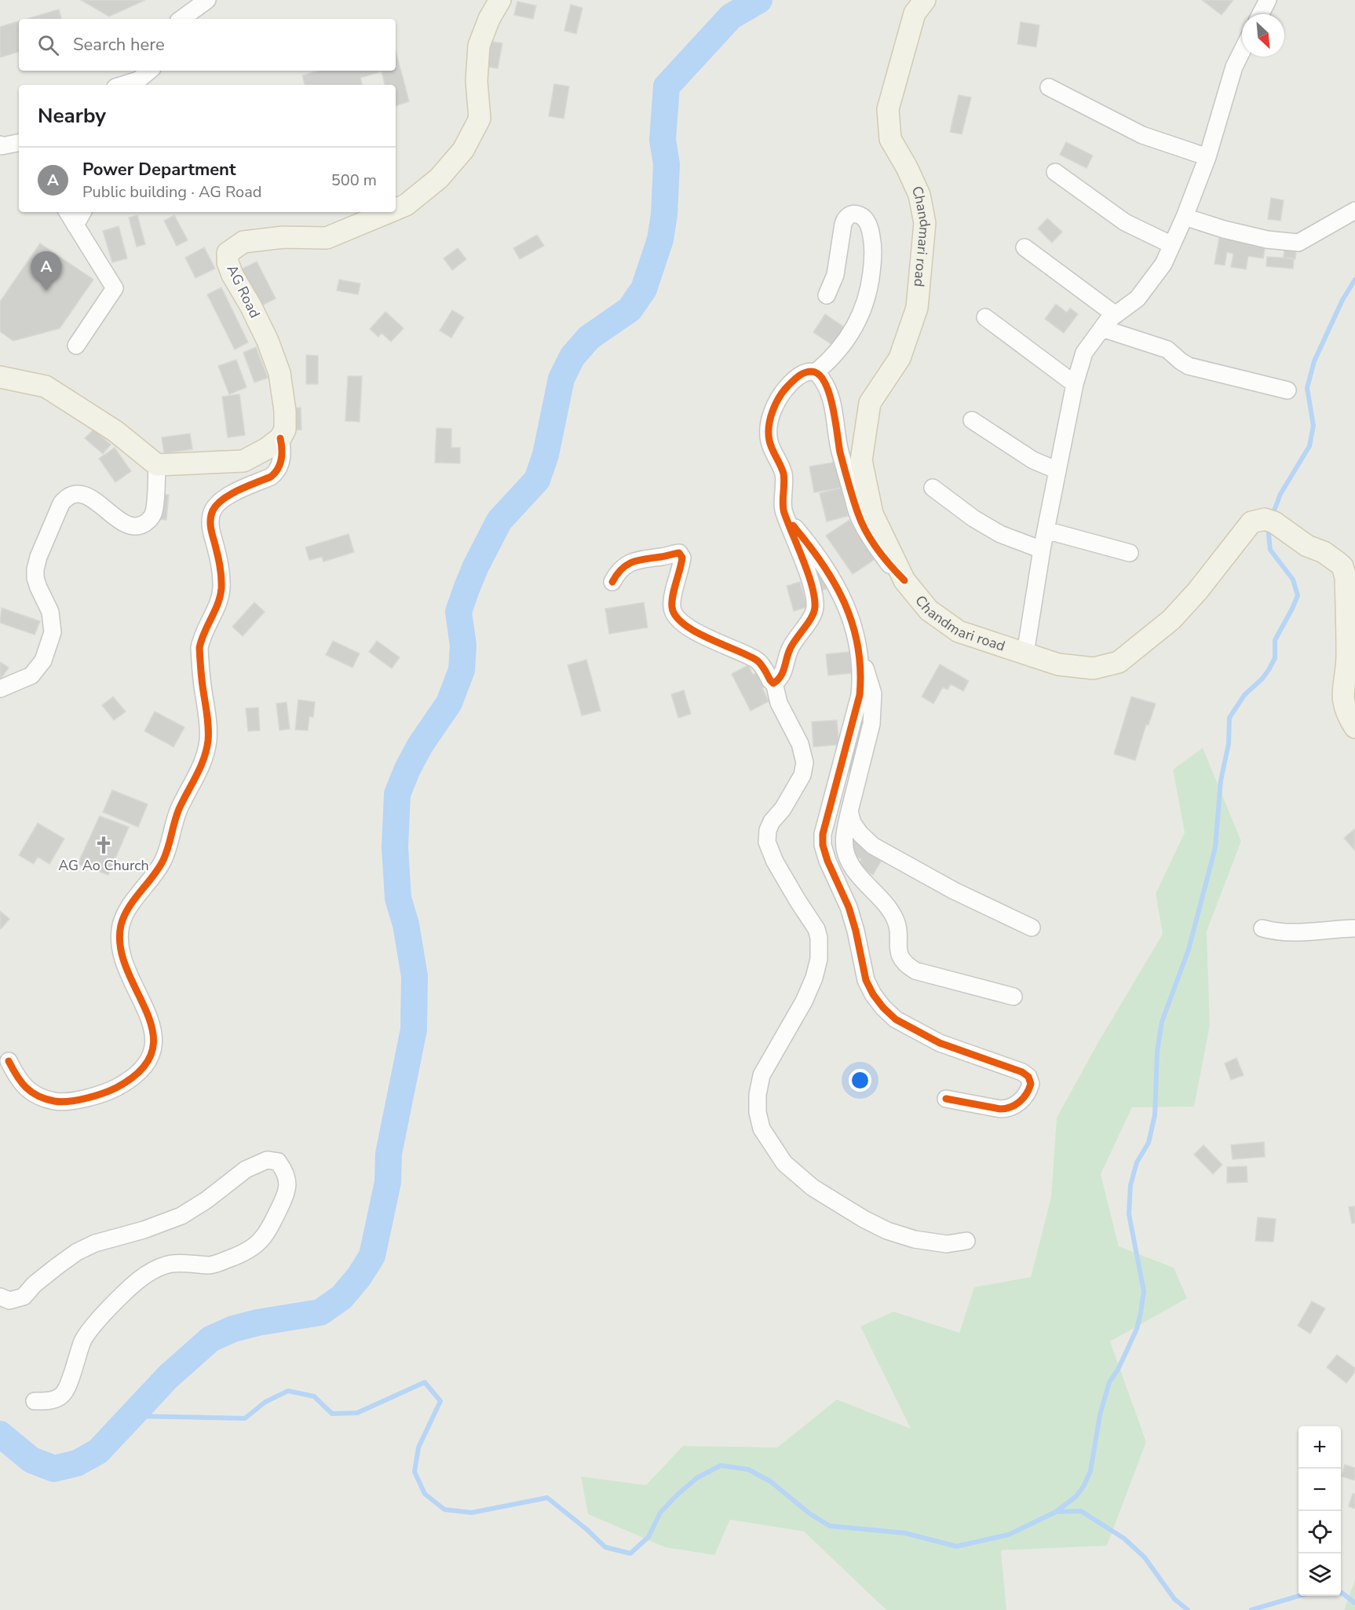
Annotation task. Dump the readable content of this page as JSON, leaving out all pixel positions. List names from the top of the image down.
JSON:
{
  "streets": {
    "main road": ["Chandmari road", "AG Road"]
  },
  "places": {
    "church": ["AG Ao Church"]
  },
  "north": "bottom right",
  "page": {
    "search": "Search here",
    "heading": "Nearby",
    "list": [
      {
        "mark": "A",
        "name": "Power Department",
        "note": "Public building · AG Road",
        "value": "500 m"
      }
    ],
    "pins": "A",
    "map_buttons": ["+", "−"]
  }
}
